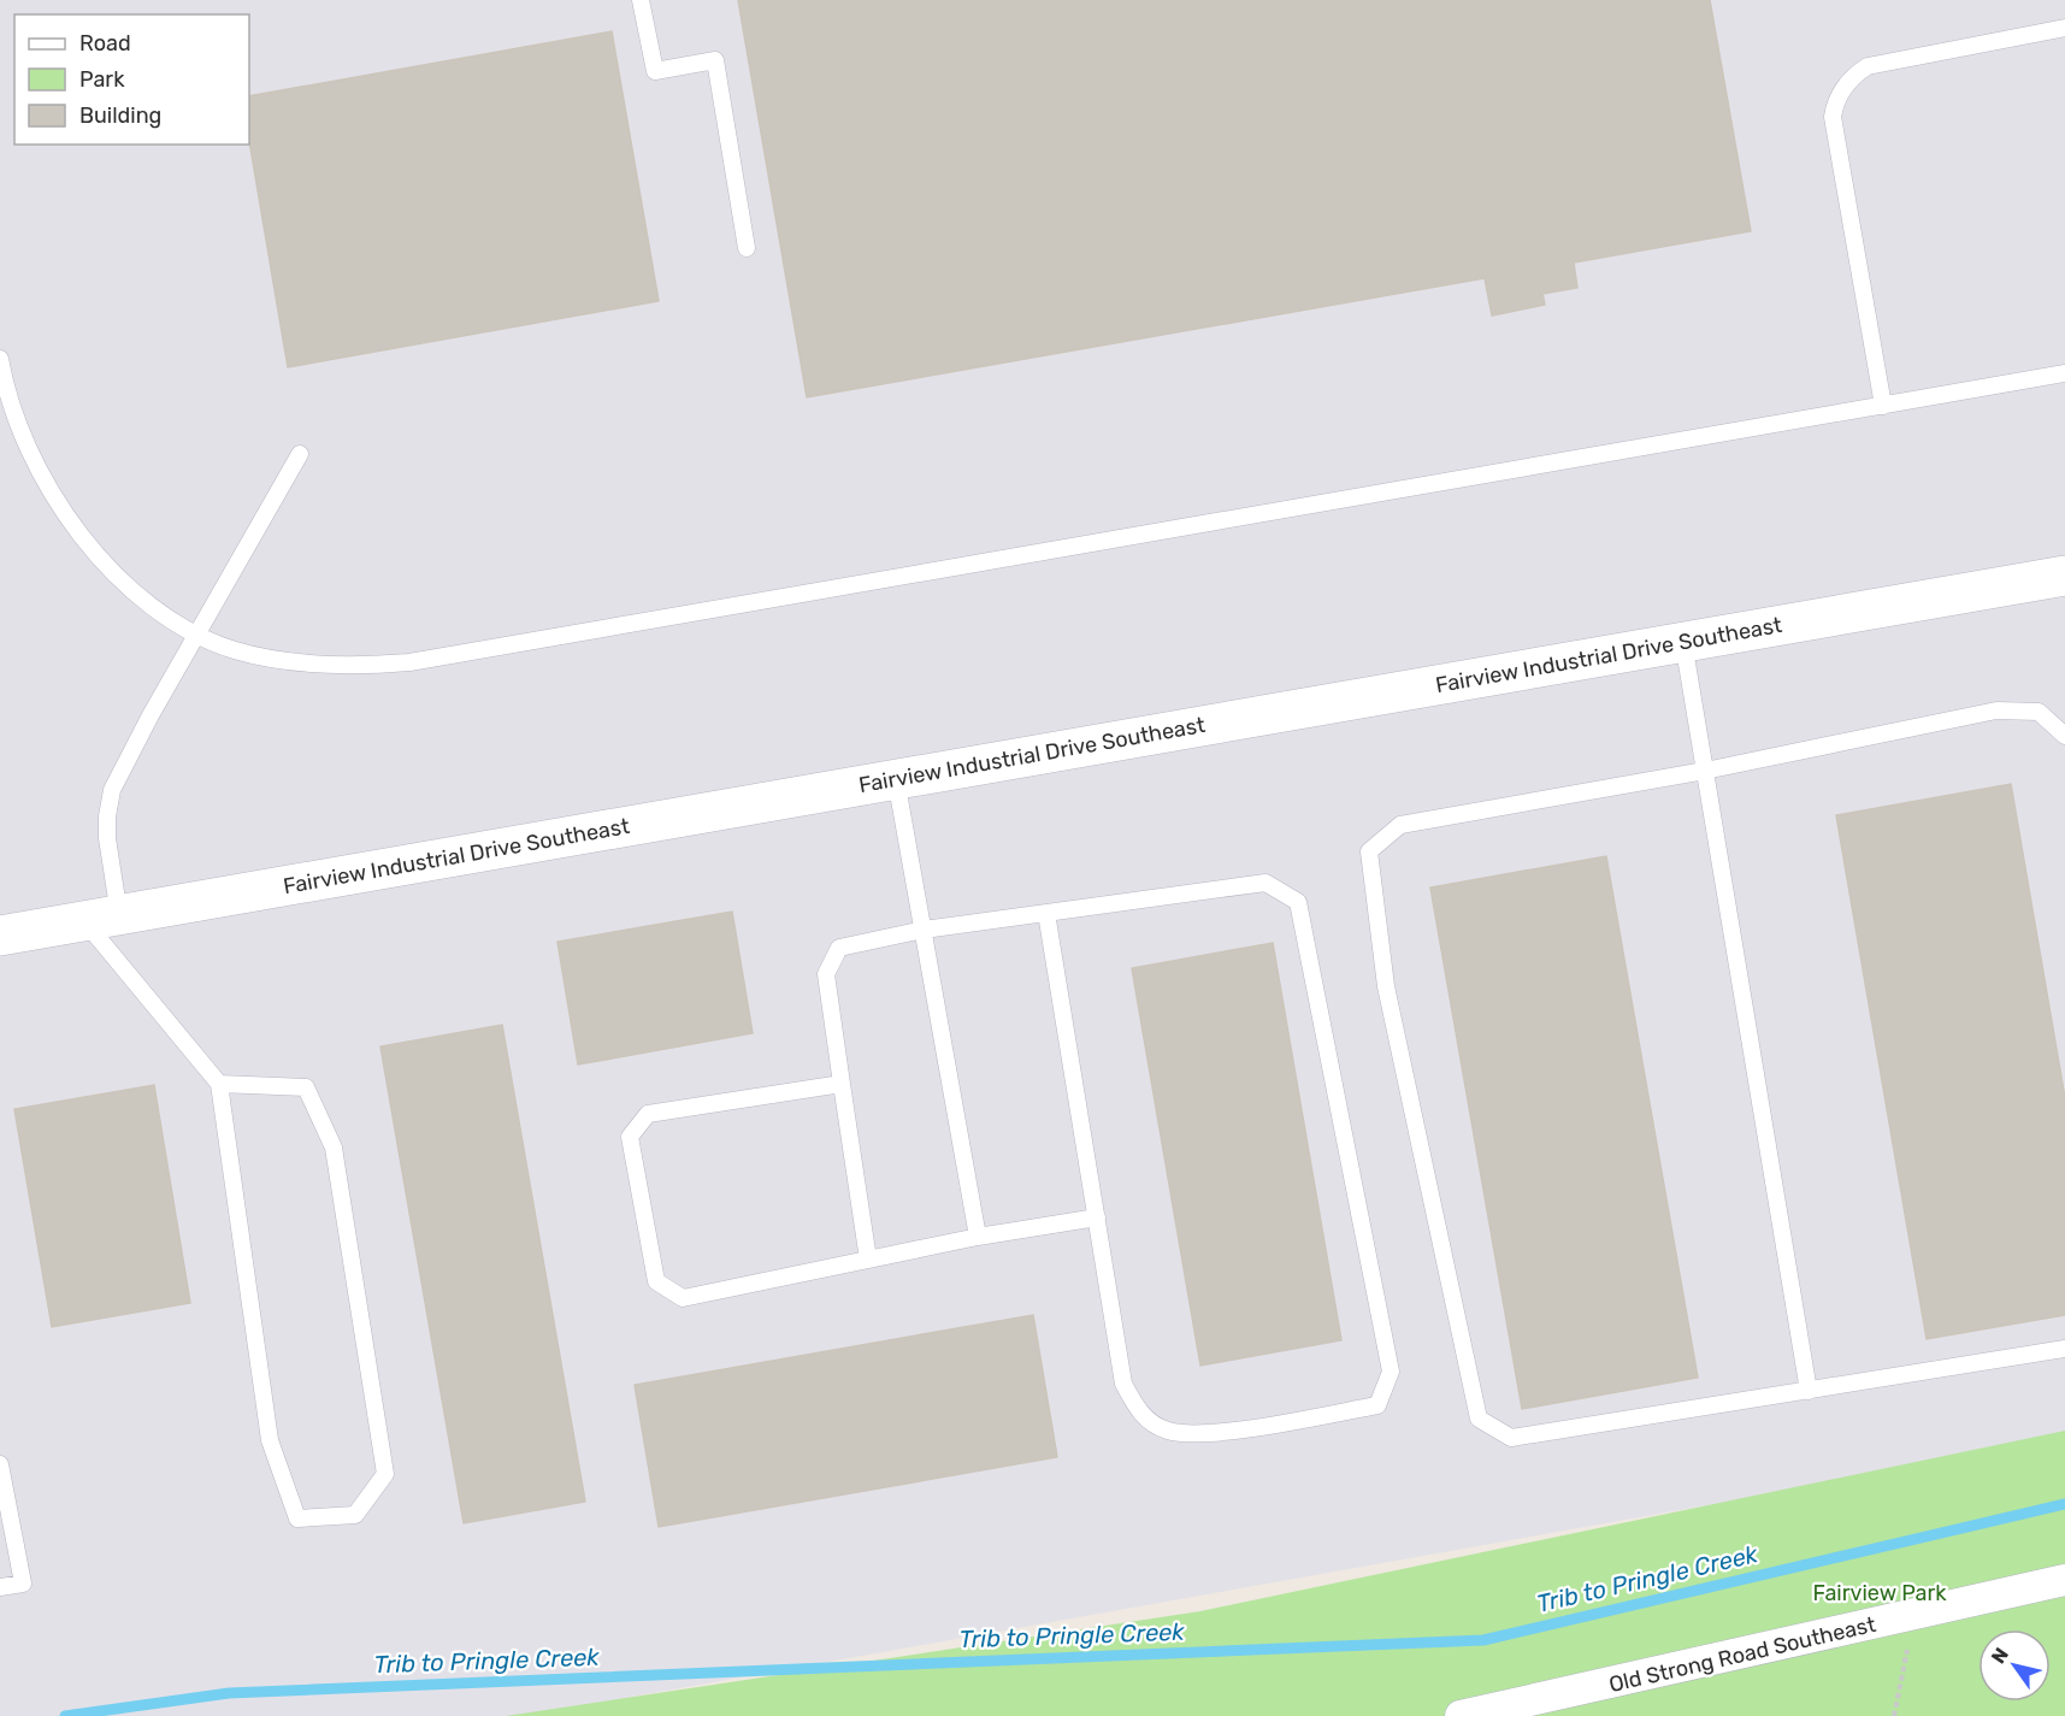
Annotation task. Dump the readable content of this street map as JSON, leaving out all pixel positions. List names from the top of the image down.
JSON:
{
  "streets": {
    "main road": ["Fairview Industrial Drive Southeast"],
    "street": ["Old Strong Road Southeast"]
  },
  "water": ["Trib to Pringle Creek"],
  "parks": ["Fairview Park"],
  "legend": ["Road", "Park", "Building"],
  "north": "top left"
}
